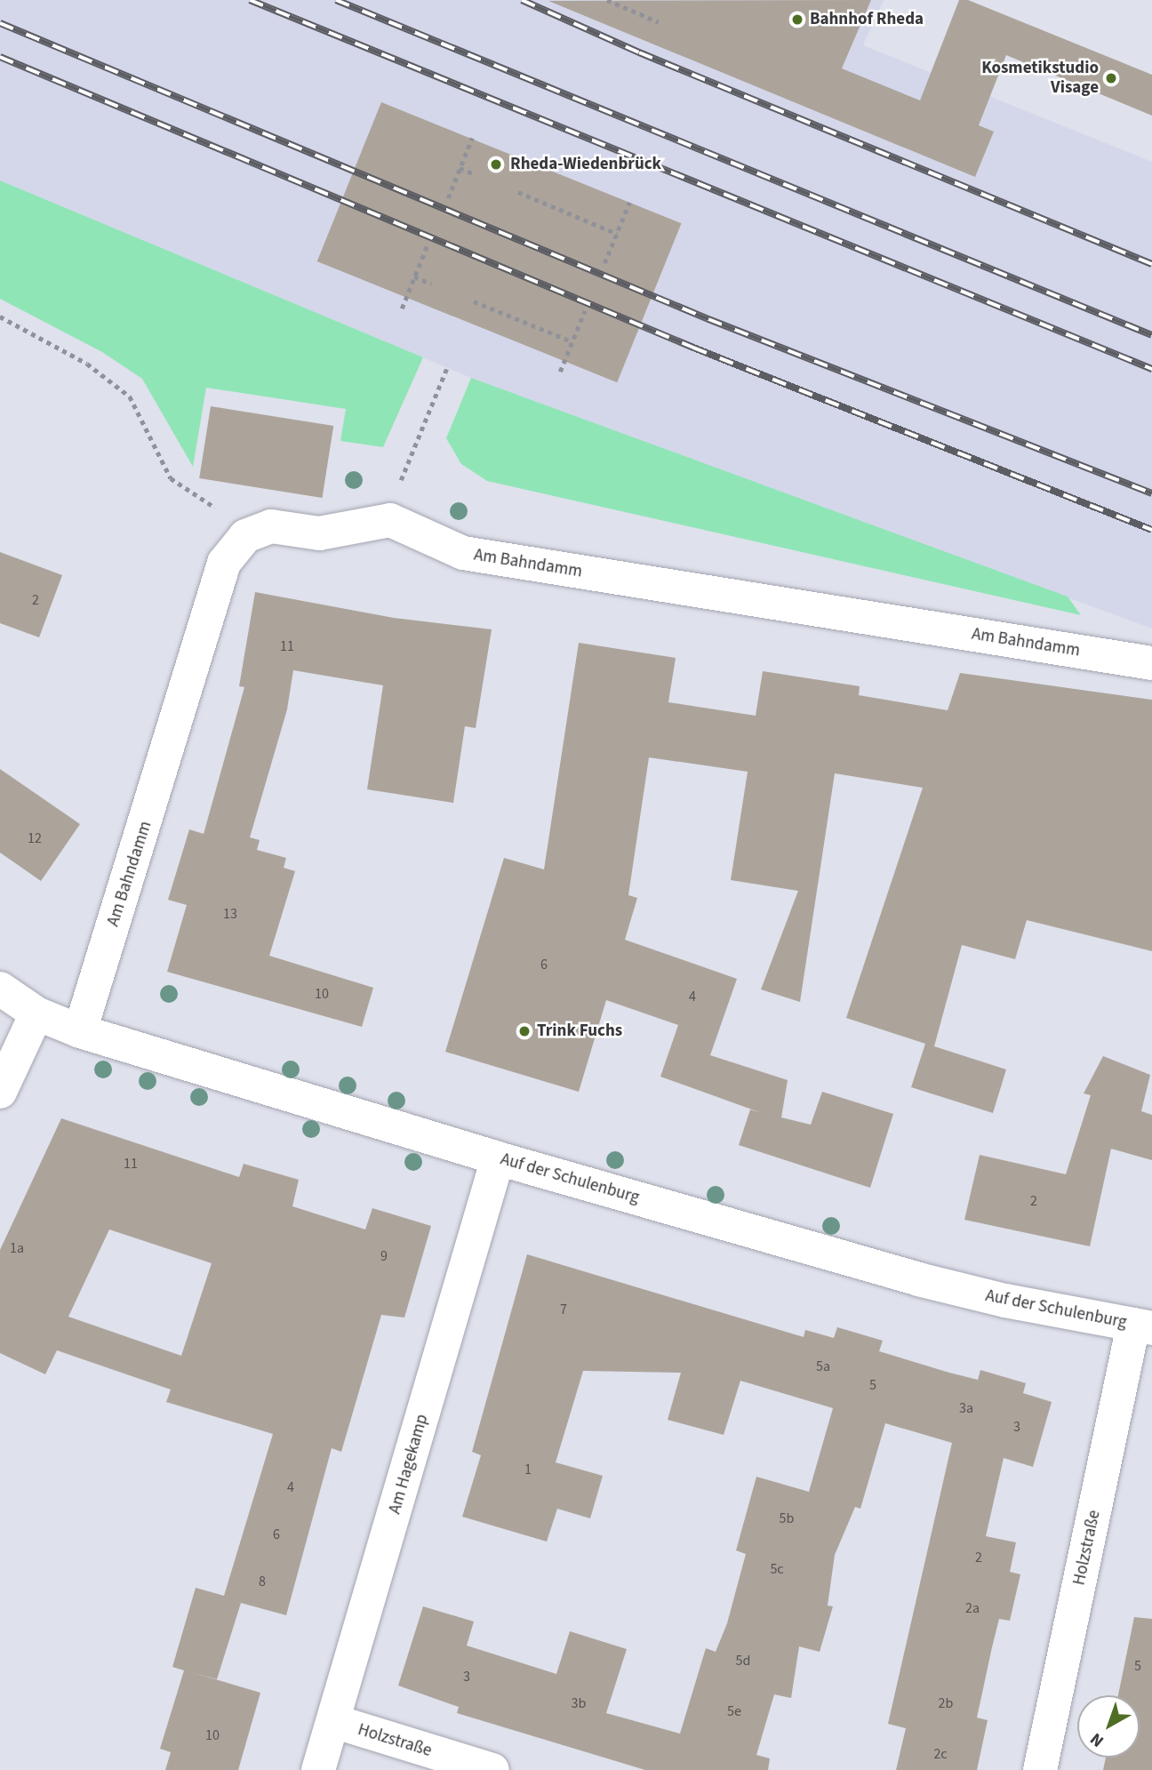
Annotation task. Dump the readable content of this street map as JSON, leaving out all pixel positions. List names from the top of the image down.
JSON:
{
  "streets": {
    "street": [
      "Am Bahndamm",
      "Auf der Schulenburg",
      "Am Hagekamp",
      "Holzstraße"
    ]
  },
  "crossings": [
    ["Am Bahndamm", "Auf der Schulenburg"],
    ["Auf der Schulenburg", "Am Hagekamp"],
    ["Auf der Schulenburg", "Holzstraße"],
    ["Am Hagekamp", "Holzstraße"]
  ],
  "places": [
    "Bahnhof Rheda",
    "Kosmetikstudio Visage",
    "Rheda-Wiedenbrück",
    "Trink Fuchs"
  ],
  "house_numbers": [
    "2",
    "11",
    "12",
    "13",
    "6",
    "10",
    "4",
    "11",
    "2",
    "1a",
    "9",
    "7",
    "5a",
    "5",
    "3a",
    "3",
    "1",
    "4",
    "5b",
    "6",
    "2",
    "5c",
    "8",
    "2a",
    "5d",
    "5",
    "3",
    "3b",
    "2b",
    "5e",
    "10",
    "2c"
  ],
  "north": "bottom left"
}
